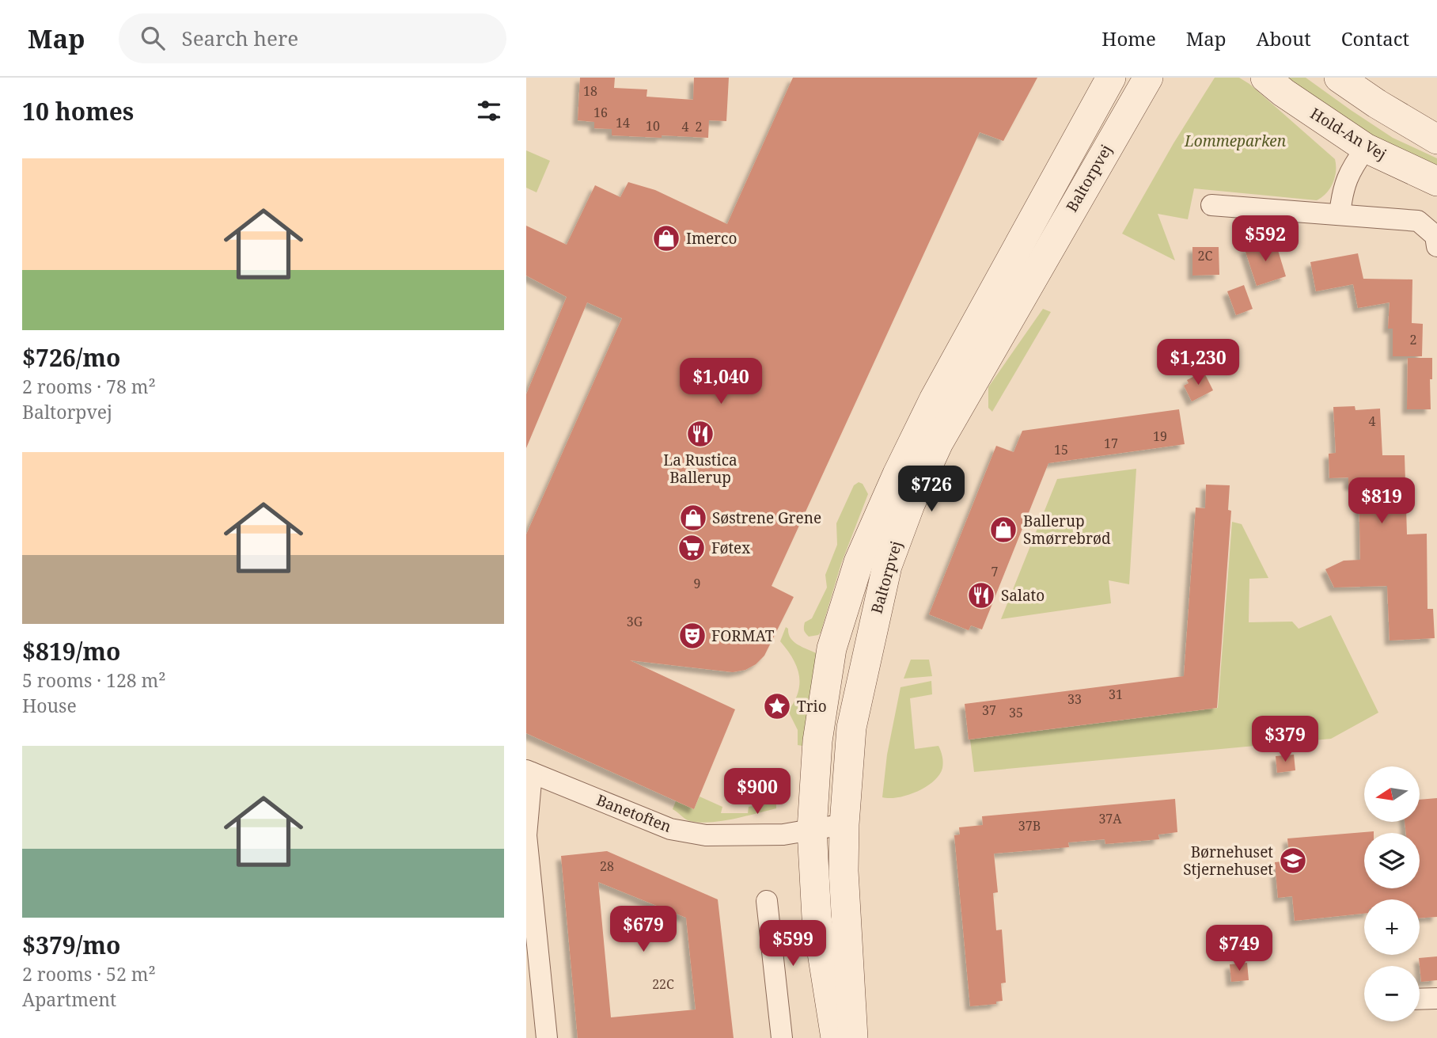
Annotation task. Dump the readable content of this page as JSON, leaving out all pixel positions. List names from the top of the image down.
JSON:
{
  "streets": {
    "street": ["Hold-An Vej", "Baltorpvej", "Banetoften"]
  },
  "crossings": [
    ["Baltorpvej", "Banetoften"]
  ],
  "parks": ["Lommeparken"],
  "places": {
    "shop": ["Imerco", "Søstrene Grene", "Ballerup Smørrebrød"],
    "restaurant": ["La Rustica Ballerup", "Salato"],
    "supermarket": ["Føtex"],
    "theatre": ["FORMAT"],
    "place": ["Trio"],
    "school or university": ["Børnehuset Stjernehuset"]
  },
  "house_numbers": [
    "18",
    "16",
    "14",
    "10",
    "4",
    "2",
    "2C",
    "2",
    "4",
    "19",
    "17",
    "15",
    "7",
    "9",
    "3G",
    "31",
    "33",
    "37",
    "35",
    "37A",
    "37B",
    "28",
    "22C"
  ],
  "north": "left",
  "page": {
    "header": "Map",
    "search": "Search here",
    "nav": [
      "Home",
      "Map",
      "About",
      "Contact"
    ],
    "heading": "10 homes",
    "list": [
      {
        "name": "$726/mo",
        "note": "2 rooms · 78 m² · Baltorpvej"
      },
      {
        "name": "$819/mo",
        "note": "5 rooms · 128 m² · House"
      },
      {
        "name": "$379/mo",
        "note": "2 rooms · 52 m² · Apartment"
      }
    ],
    "price": [
      "$592",
      "$1,230",
      "$1,040",
      "$726",
      "$819",
      "$379",
      "$900",
      "$679",
      "$599",
      "$749"
    ],
    "map_buttons": ["+", "−"]
  }
}
